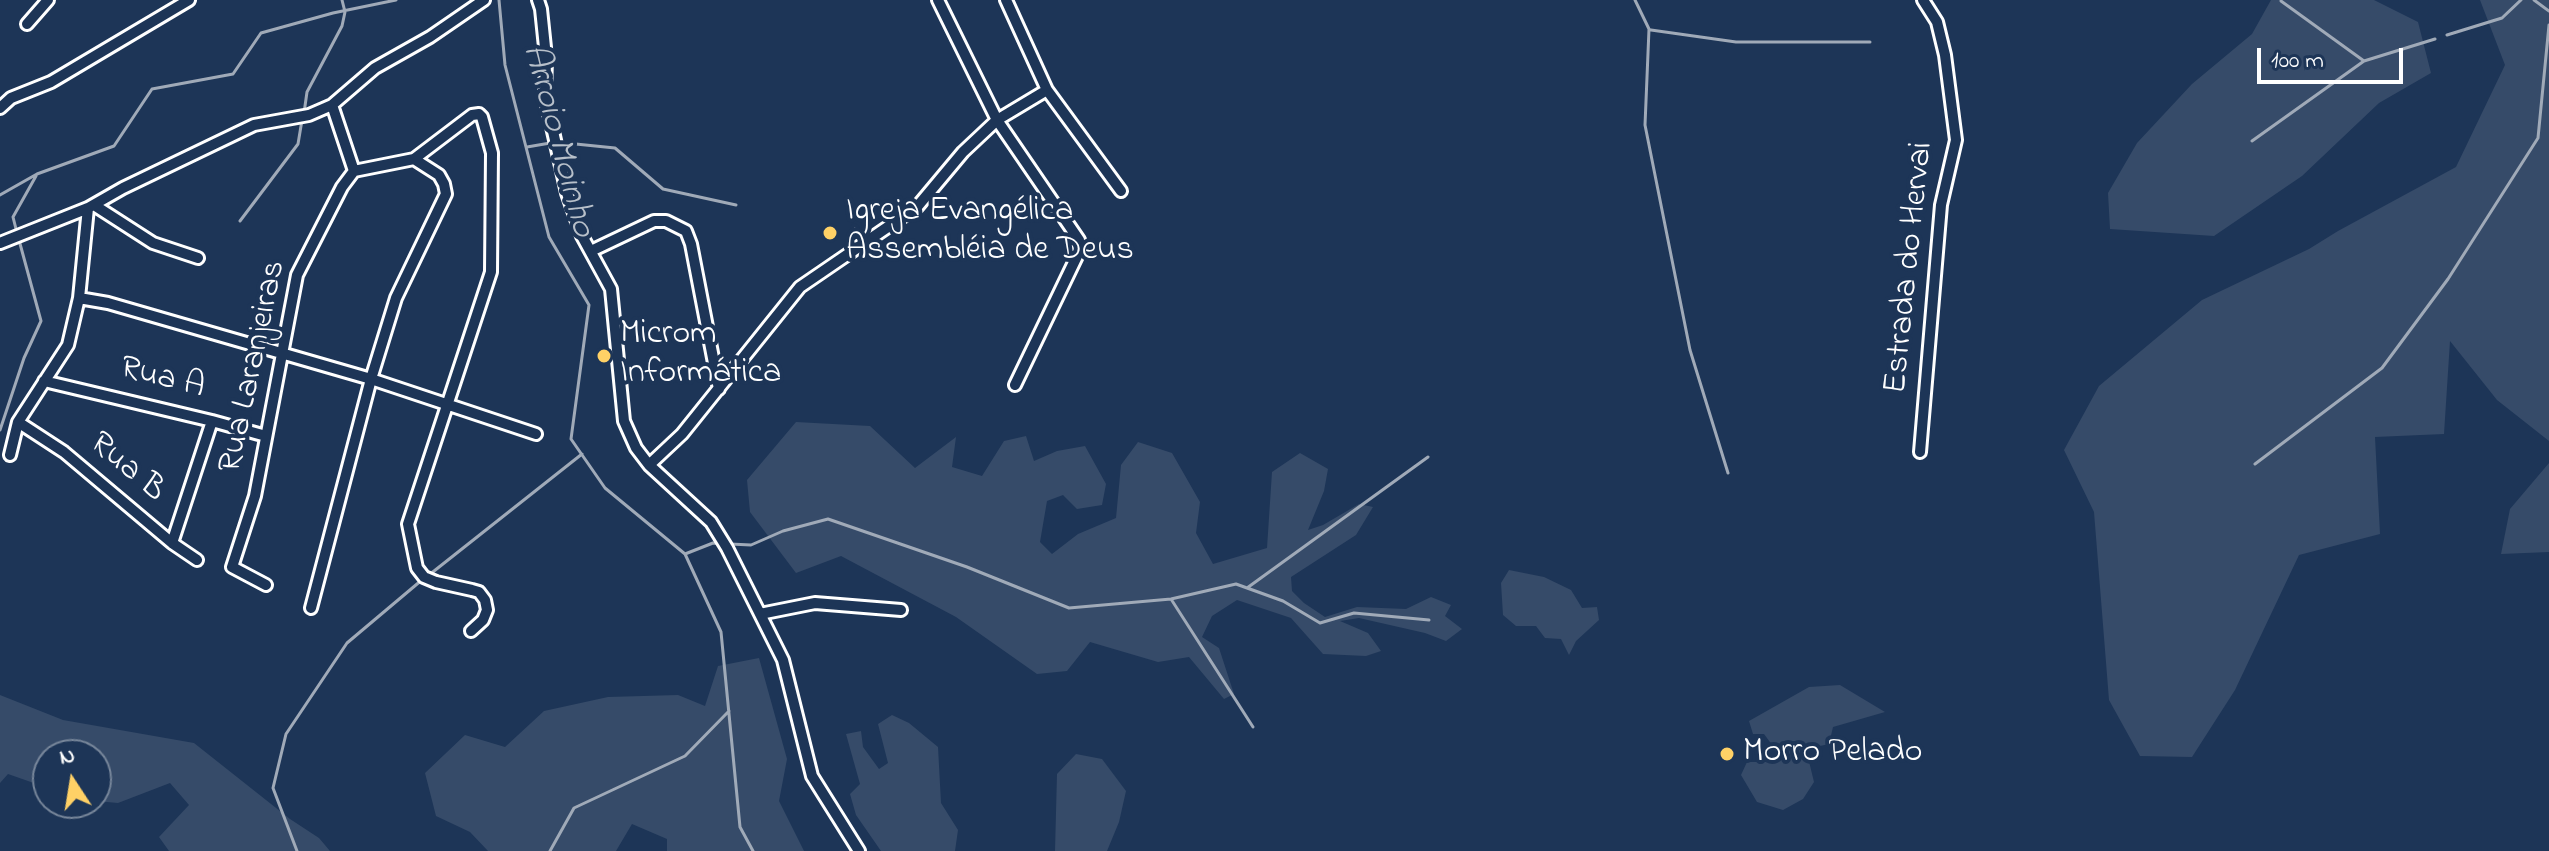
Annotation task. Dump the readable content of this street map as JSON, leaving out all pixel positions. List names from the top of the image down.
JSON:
{
  "streets": {
    "street": [
      "Estrada do Hervai",
      "Rua Laranjeiras",
      "Rua A",
      "Rua B"
    ]
  },
  "crossings": [
    ["Rua Laranjeiras", "Rua A"]
  ],
  "water": ["Arroio Moinho"],
  "places": ["Igreja Evangélica Assembléia de Deus", "Microm Informática", "Morro Pelado"],
  "scale_bar": "100 m",
  "north": "top"
}
